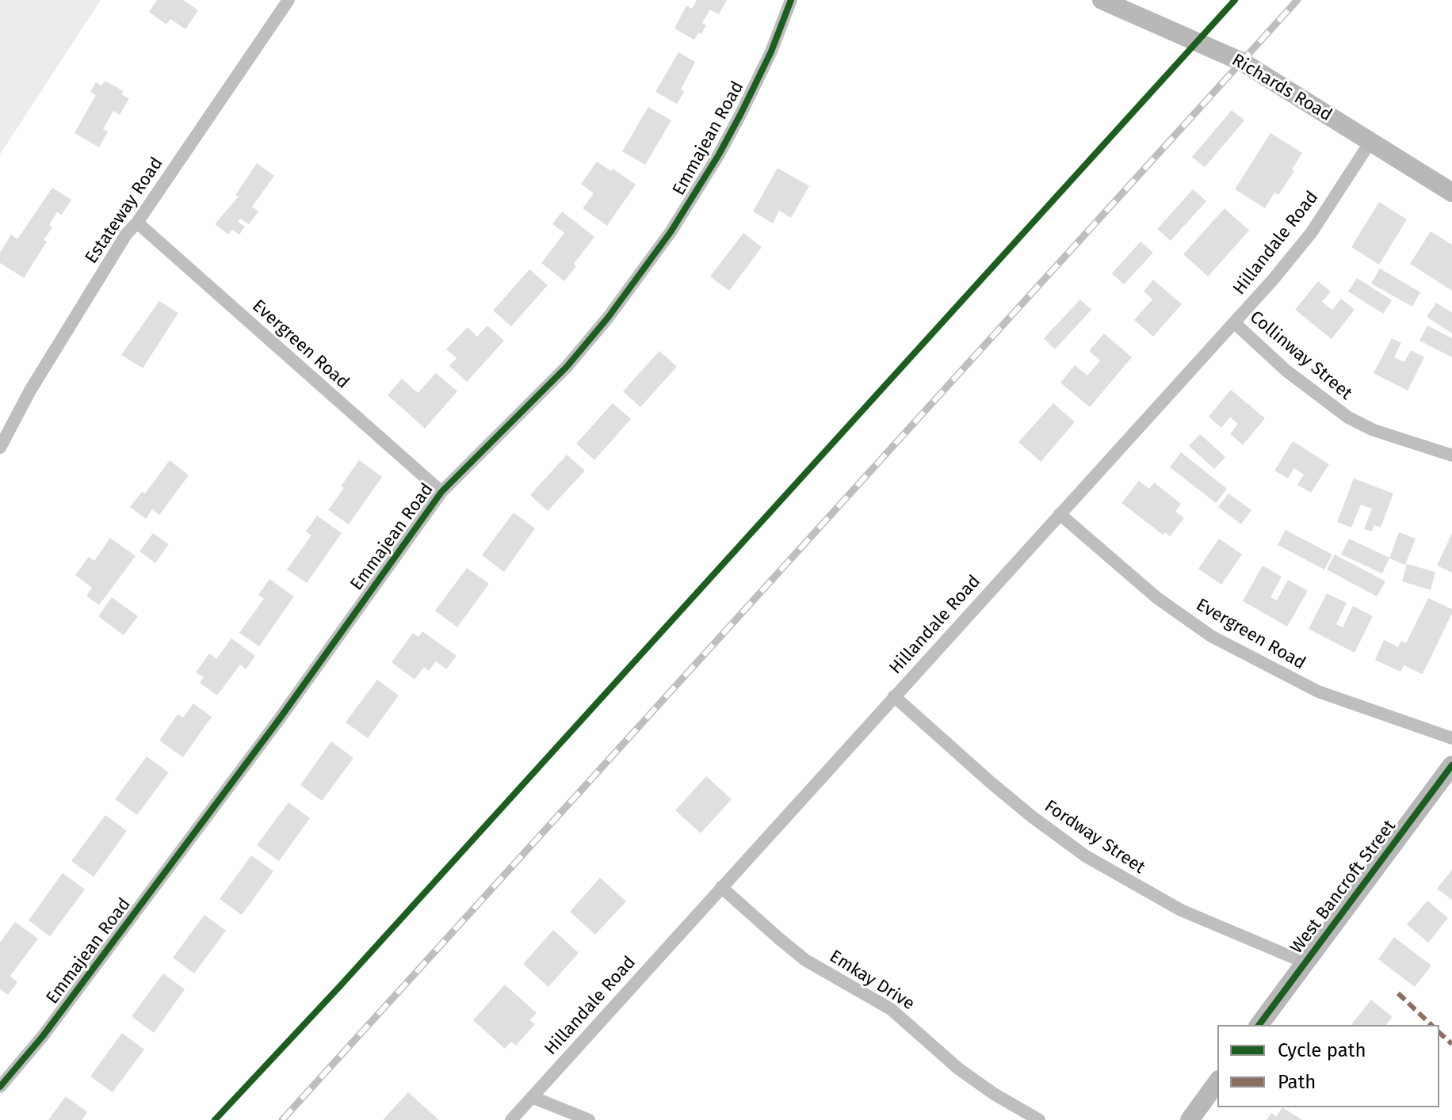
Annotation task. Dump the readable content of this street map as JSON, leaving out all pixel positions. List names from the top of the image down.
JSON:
{
  "streets": {
    "street": [
      "Richards Road",
      "Emmajean Road",
      "Estateway Road",
      "Hillandale Road",
      "Evergreen Road",
      "Collinway Street",
      "Fordway Street",
      "West Bancroft Street",
      "Emkay Drive"
    ]
  },
  "crossings": [
    ["Richards Road", "Hillandale Road"],
    ["Emmajean Road", "Evergreen Road"],
    ["Estateway Road", "Evergreen Road"],
    ["Hillandale Road", "Evergreen Road"],
    ["Hillandale Road", "Collinway Street"],
    ["Hillandale Road", "Fordway Street"],
    ["Hillandale Road", "Emkay Drive"],
    ["Fordway Street", "West Bancroft Street"]
  ],
  "legend": ["Cycle path", "Path"]
}
